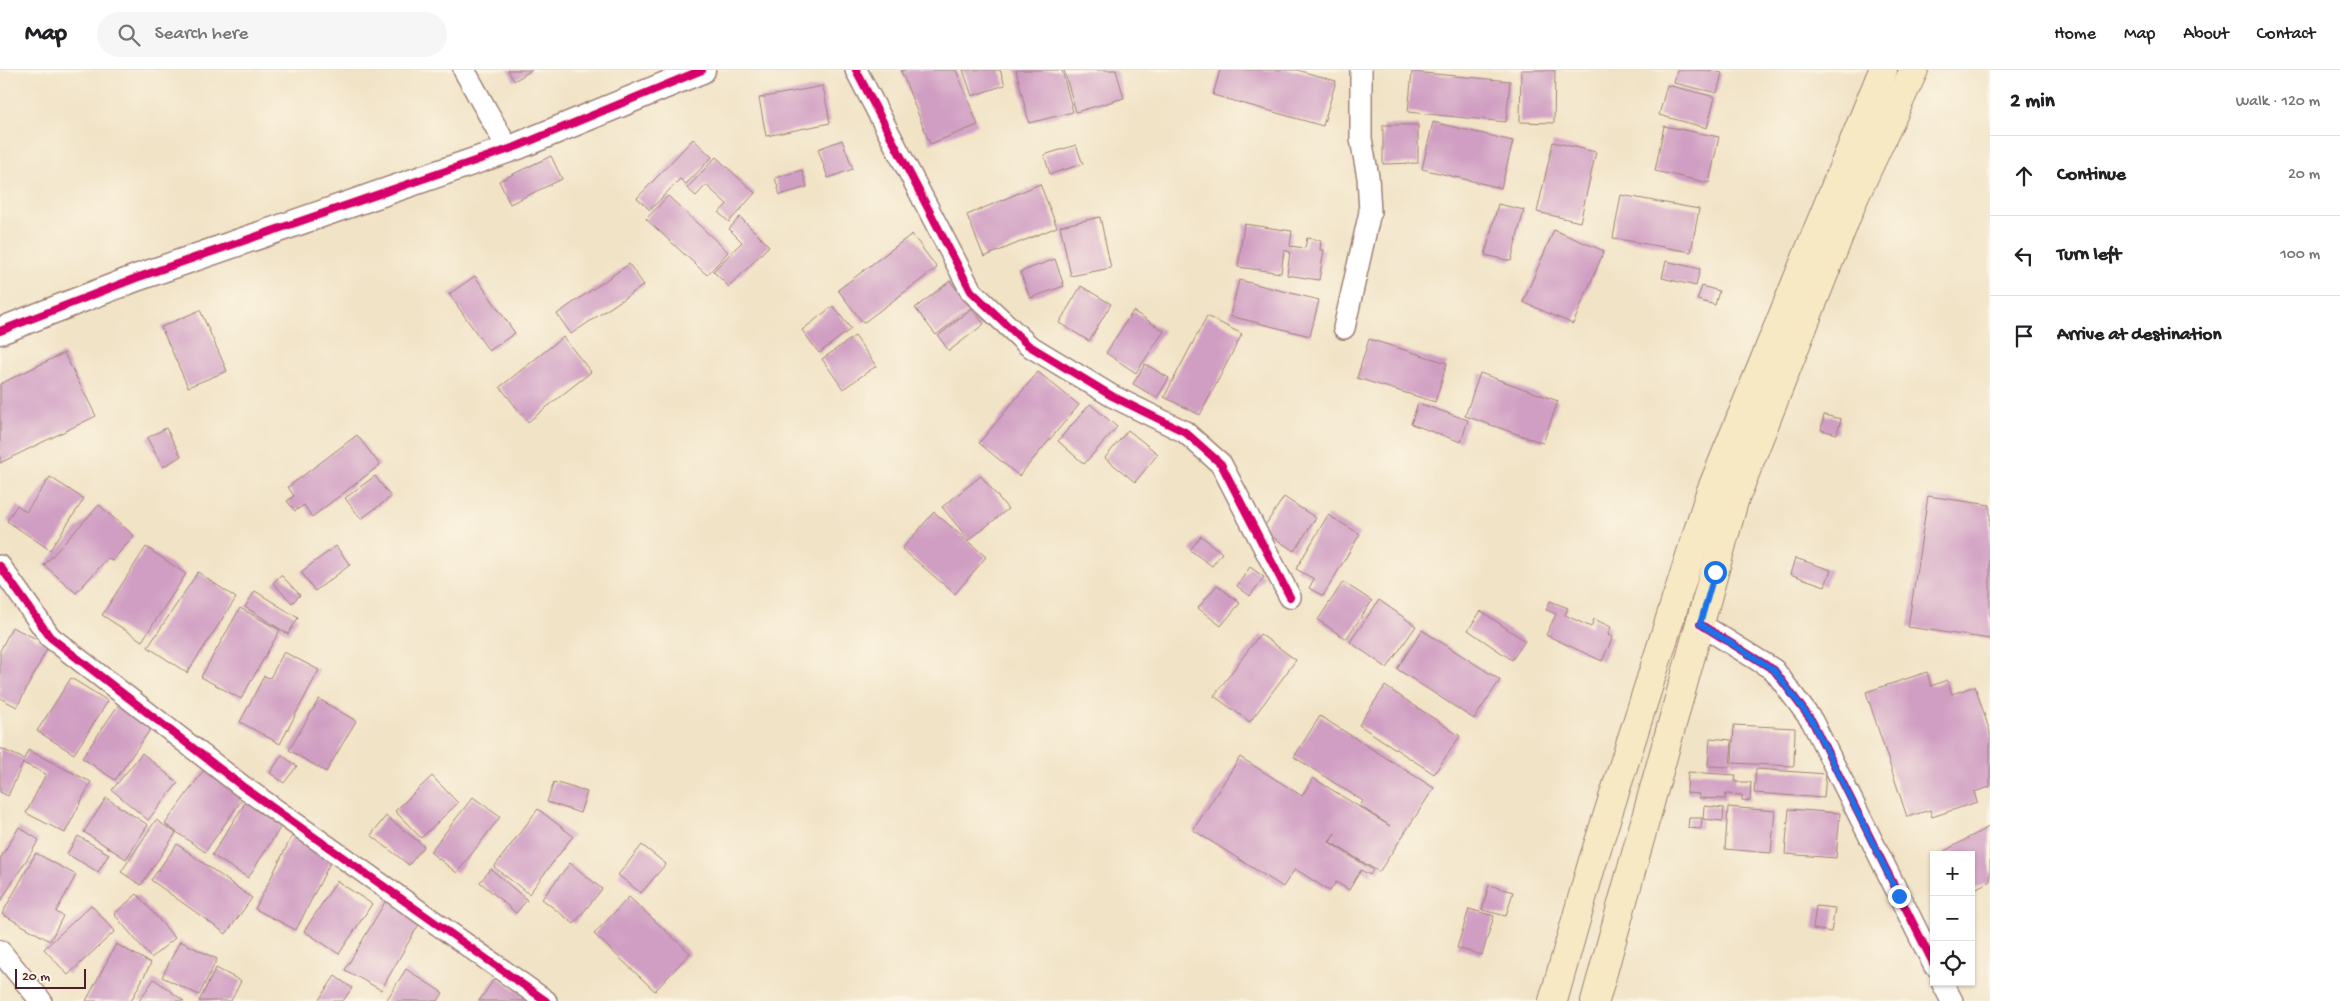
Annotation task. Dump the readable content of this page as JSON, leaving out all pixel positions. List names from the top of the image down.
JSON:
{
  "scale_bar": "20 m",
  "page": {
    "header": "Map",
    "search": "Search here",
    "nav": [
      "Home",
      "Map",
      "About",
      "Contact"
    ],
    "heading": ["2 min", "Walk · 120 m"],
    "list": [
      ["Continue", "20 m"],
      ["Turn left", "100 m"],
      "Arrive at destination"
    ],
    "map_buttons": ["+", "−"],
    "scale": "20 m"
  }
}
